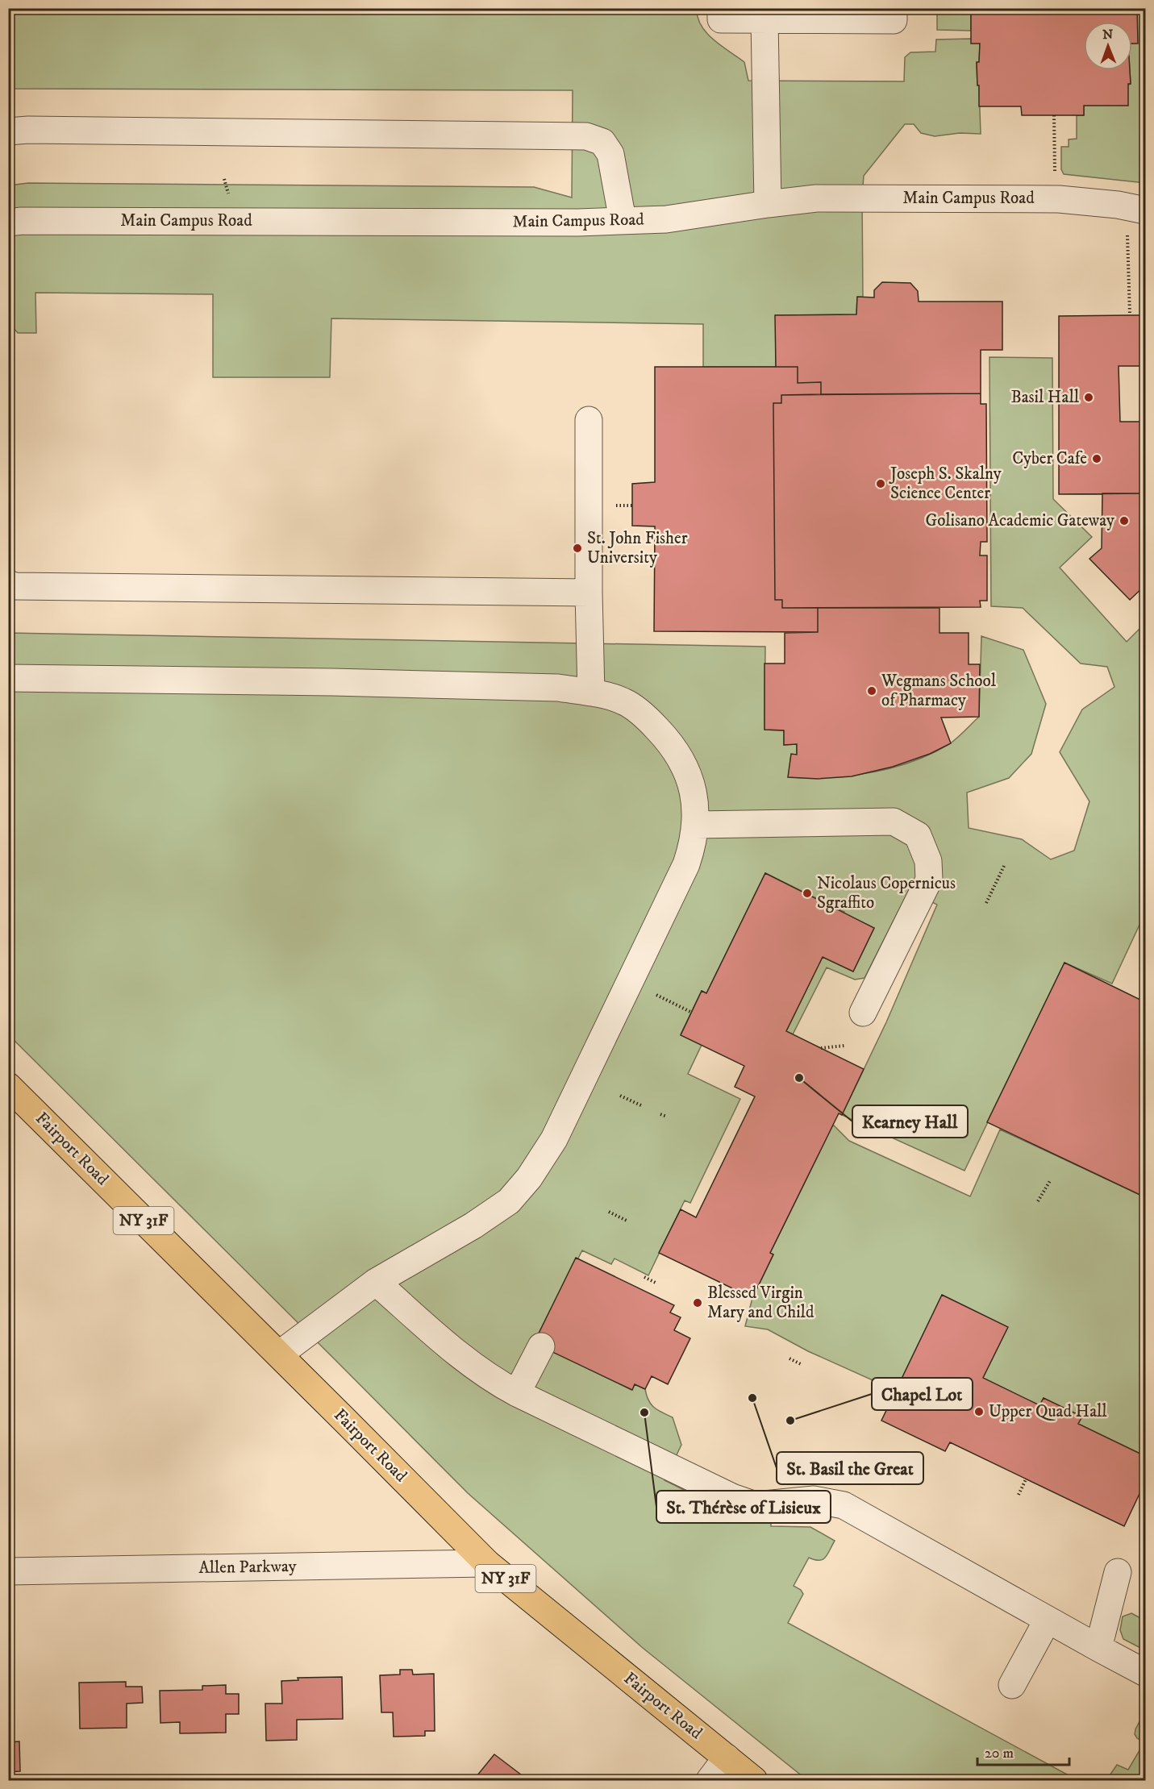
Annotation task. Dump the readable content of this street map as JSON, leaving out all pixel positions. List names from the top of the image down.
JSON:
{
  "streets": {
    "main road": ["Fairport Road", "NY 31F"],
    "street": ["Main Campus Road", "Allen Parkway"]
  },
  "crossings": [
    ["Fairport Road", "Allen Parkway"]
  ],
  "places": [
    "Basil Hall",
    "Cyber Cafe",
    "Joseph S. Skalny Science Center",
    "Golisano Academic Gateway",
    "St. John Fisher University",
    "Wegmans School of Pharmacy",
    "Nicolaus Copernicus Sgraffito",
    "Kearney Hall",
    "Blessed Virgin Mary and Child",
    "St. Basil the Great",
    "Upper Quad Hall",
    "St. Thérèse of Lisieux",
    "Chapel Lot"
  ],
  "scale_bar": "20 m",
  "north": "top"
}
